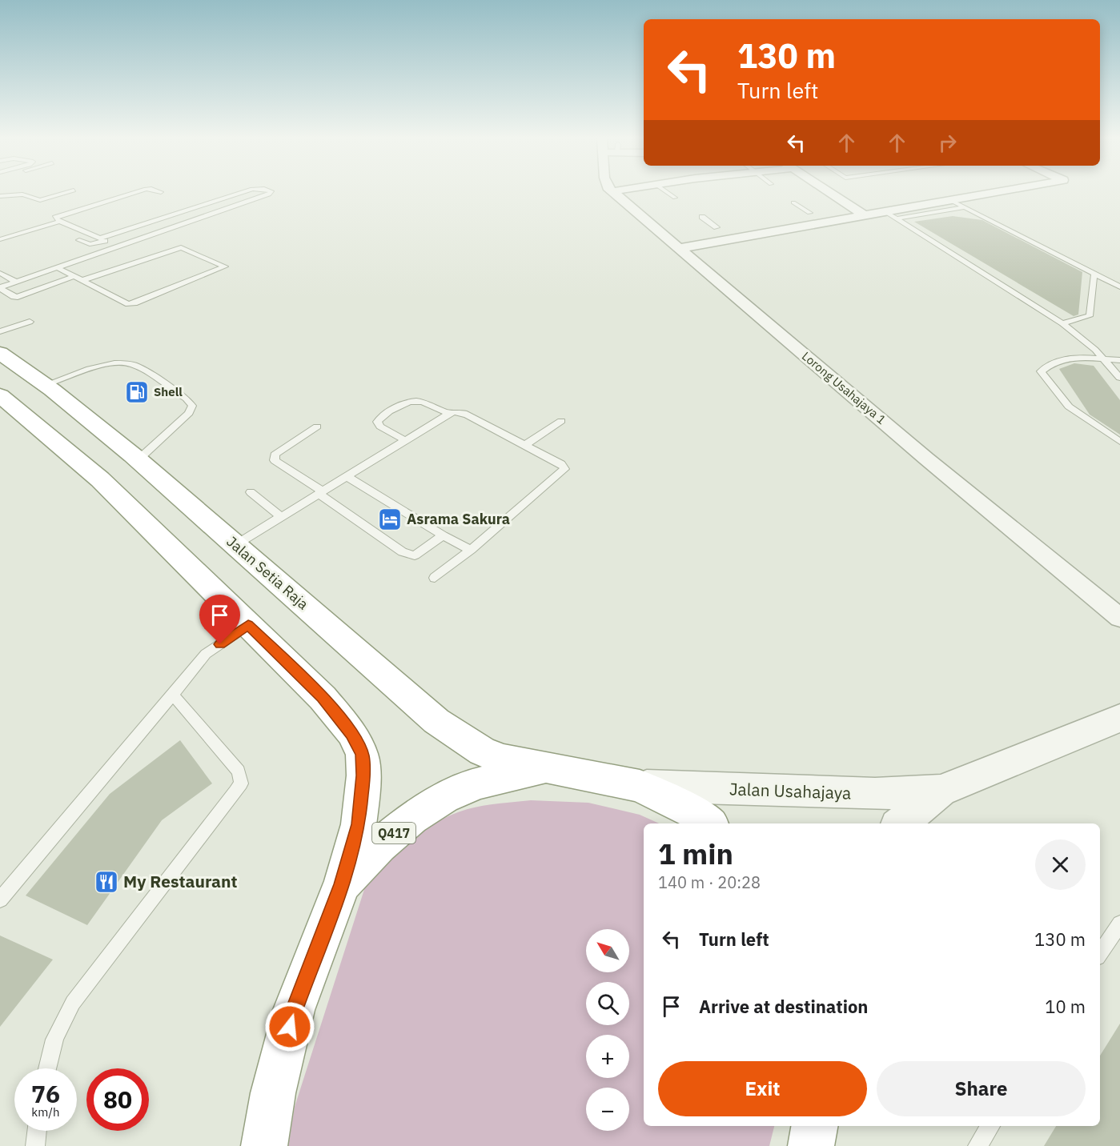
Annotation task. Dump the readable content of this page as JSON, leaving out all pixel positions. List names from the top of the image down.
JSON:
{
  "streets": {
    "highway": ["Jalan Setia Raja", "Q417"],
    "street": ["Lorong Usahajaya 1", "Jalan Usahajaya"]
  },
  "crossings": [
    ["Jalan Setia Raja", "Jalan Usahajaya"]
  ],
  "places": {
    "fuel station": ["Shell"],
    "hotel": ["Asrama Sakura"],
    "restaurant": ["My Restaurant"]
  },
  "north": "top left",
  "page": {
    "turn": ["130 m", "Turn left"],
    "heading": ["1 min", "140 m · 20:28"],
    "list": [
      {
        "name": "Turn left",
        "value": "130 m"
      },
      {
        "name": "Arrive at destination",
        "value": "10 m"
      }
    ],
    "map_buttons": ["+", "−"],
    "buttons": ["Exit", "Share"],
    "speed": "76 km/h",
    "limit": "80"
  }
}
